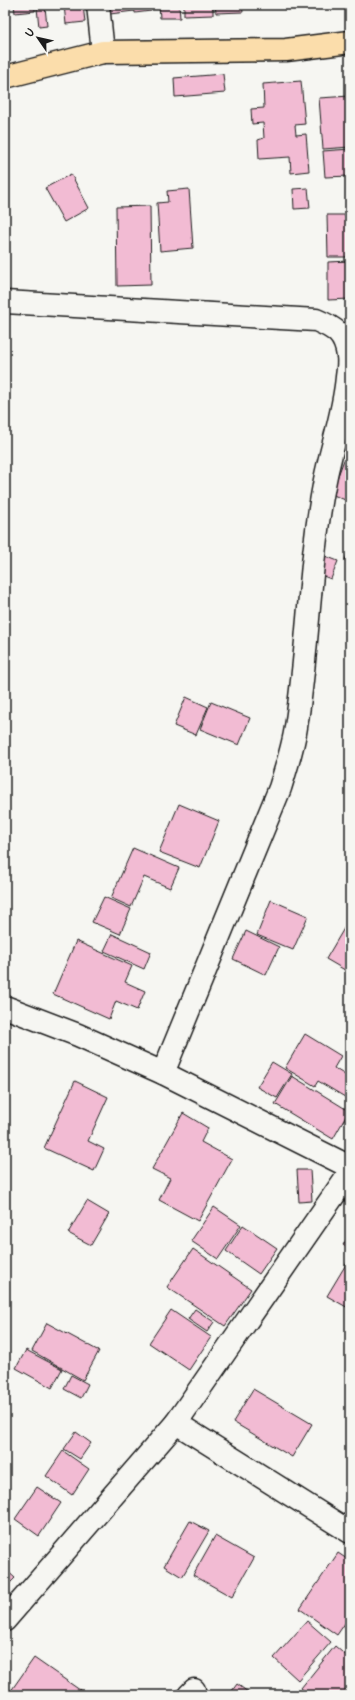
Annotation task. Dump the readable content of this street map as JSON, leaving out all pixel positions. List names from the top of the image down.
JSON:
{
  "north": "top left"
}
